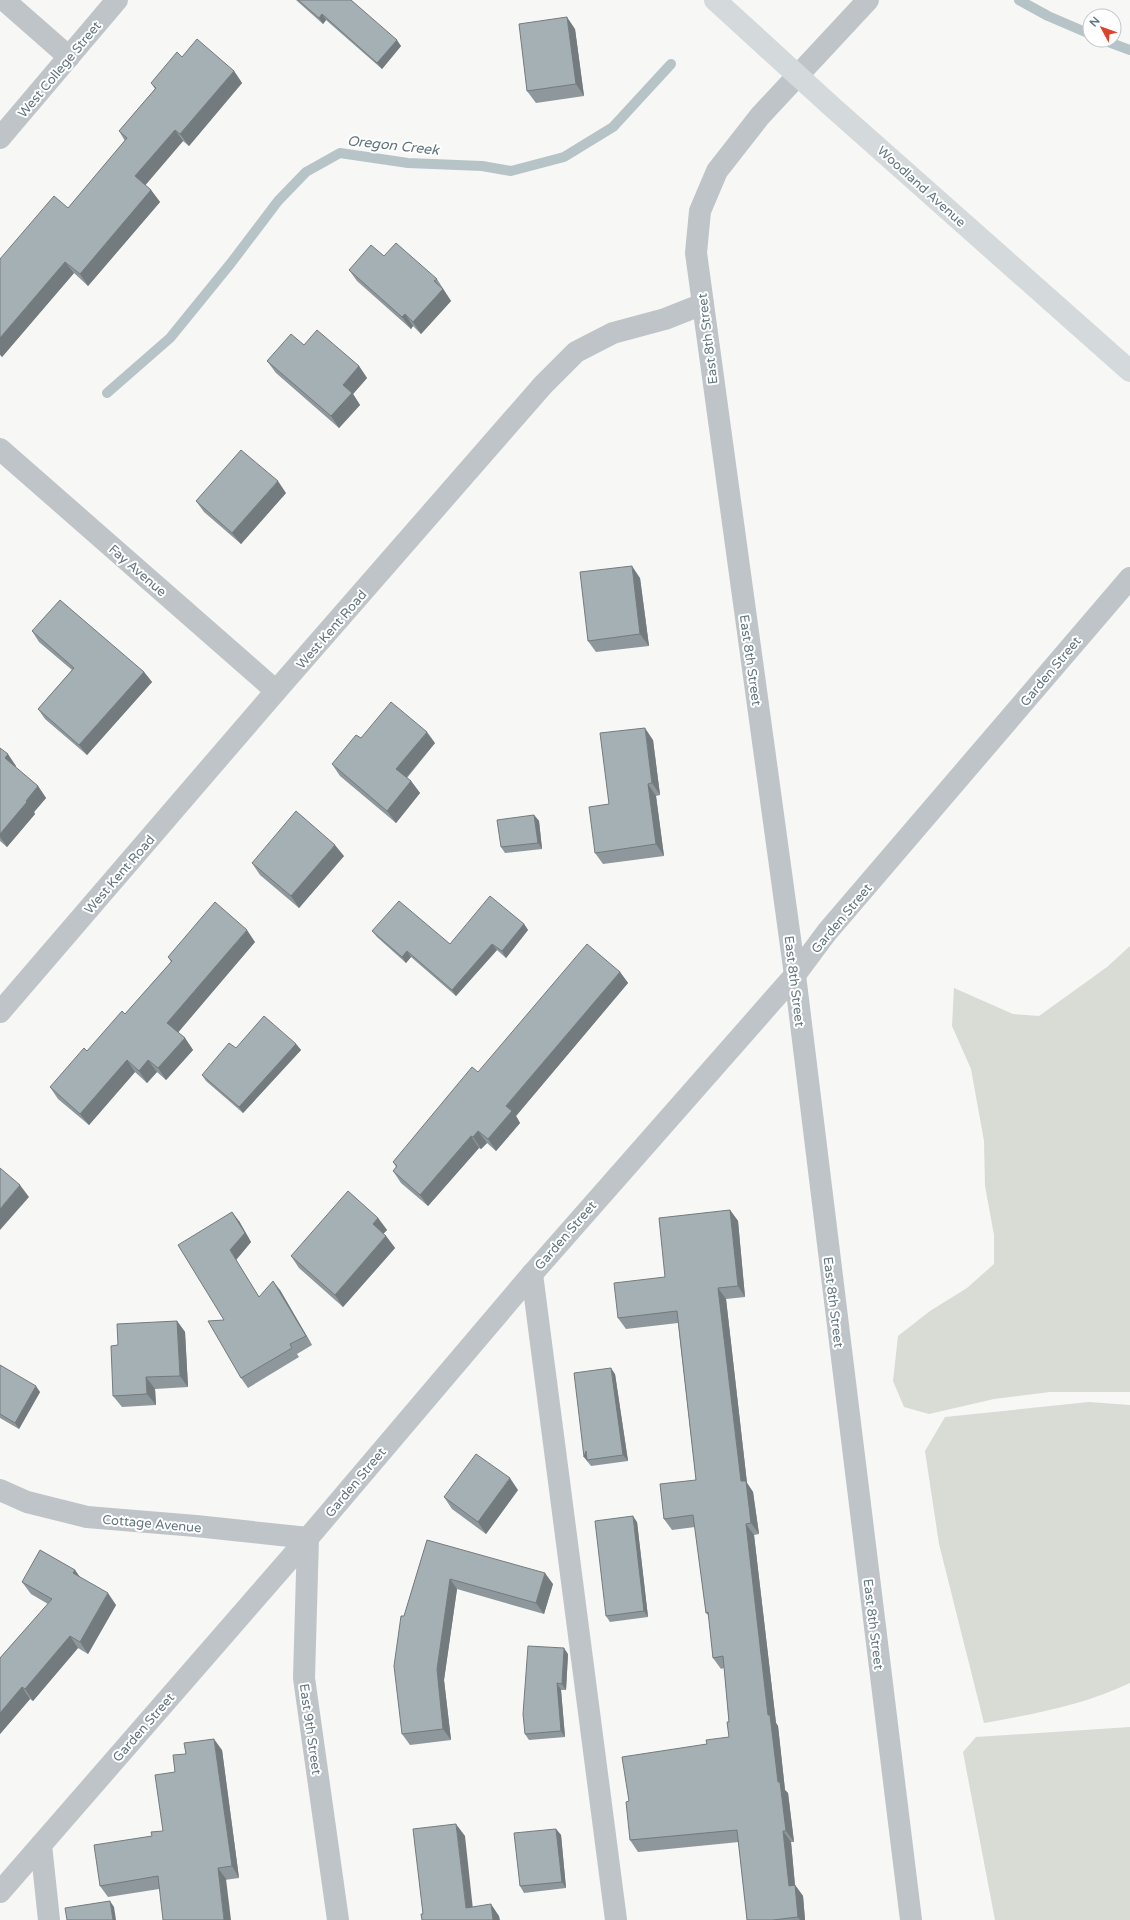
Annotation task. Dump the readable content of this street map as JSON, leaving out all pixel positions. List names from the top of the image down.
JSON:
{
  "streets": {
    "main road": ["Woodland Avenue"],
    "street": [
      "West College Street",
      "East 8th Street",
      "Fay Avenue",
      "West Kent Road",
      "Garden Street",
      "Cottage Avenue",
      "East 9th Street"
    ]
  },
  "crossings": [
    ["Woodland Avenue", "East 8th Street"],
    ["East 8th Street", "West Kent Road"],
    ["East 8th Street", "Garden Street"],
    ["Fay Avenue", "West Kent Road"],
    ["Garden Street", "Cottage Avenue"],
    ["Garden Street", "East 9th Street"],
    ["Cottage Avenue", "East 9th Street"]
  ],
  "water": ["Oregon Creek"],
  "north": "top left"
}
